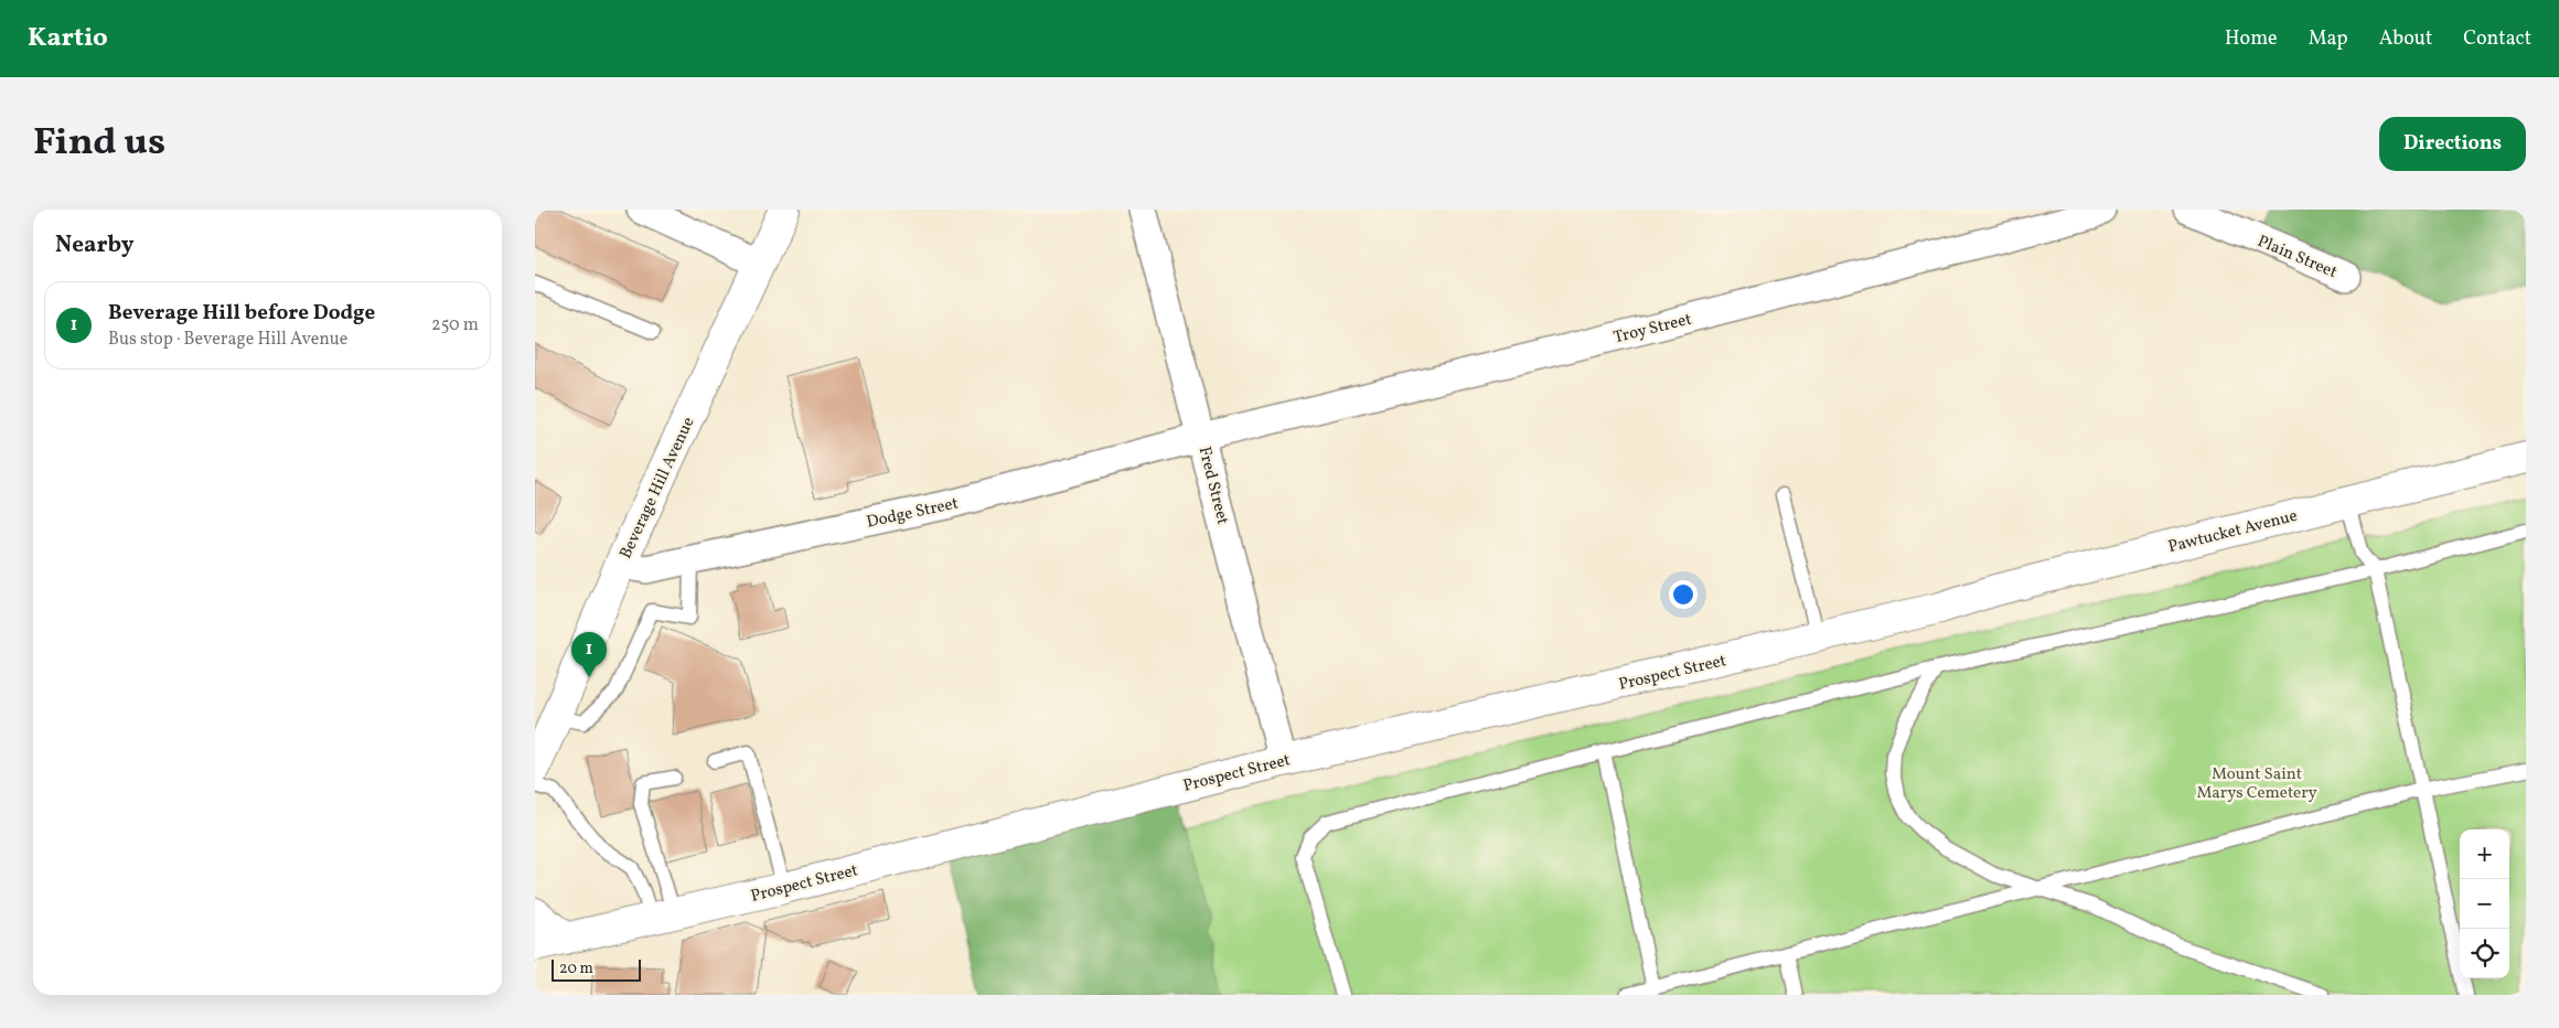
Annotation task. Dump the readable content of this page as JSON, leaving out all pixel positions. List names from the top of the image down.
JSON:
{
  "streets": {
    "main road": ["Beverage Hill Avenue", "Pawtucket Avenue", "Prospect Street"],
    "street": [
      "Plain Street",
      "Troy Street",
      "Fred Street",
      "Dodge Street"
    ]
  },
  "crossings": [
    ["Troy Street", "Fred Street"],
    ["Troy Street", "Dodge Street"],
    ["Fred Street", "Dodge Street"],
    ["Fred Street", "Prospect Street"],
    ["Beverage Hill Avenue", "Dodge Street"],
    ["Pawtucket Avenue", "Prospect Street"]
  ],
  "parks": ["Mount Saint Marys Cemetery"],
  "scale_bar": "20 m",
  "page": {
    "header": "Kartio",
    "nav": [
      "Home",
      "Map",
      "About",
      "Contact"
    ],
    "title": "Find us",
    "buttons": "Directions",
    "heading": "Nearby",
    "list": [
      {
        "mark": "1",
        "name": "Beverage Hill before Dodge",
        "note": "Bus stop · Beverage Hill Avenue",
        "value": "250 m"
      }
    ],
    "pins": "1",
    "map_buttons": ["+", "−"],
    "scale": "20 m"
  }
}
